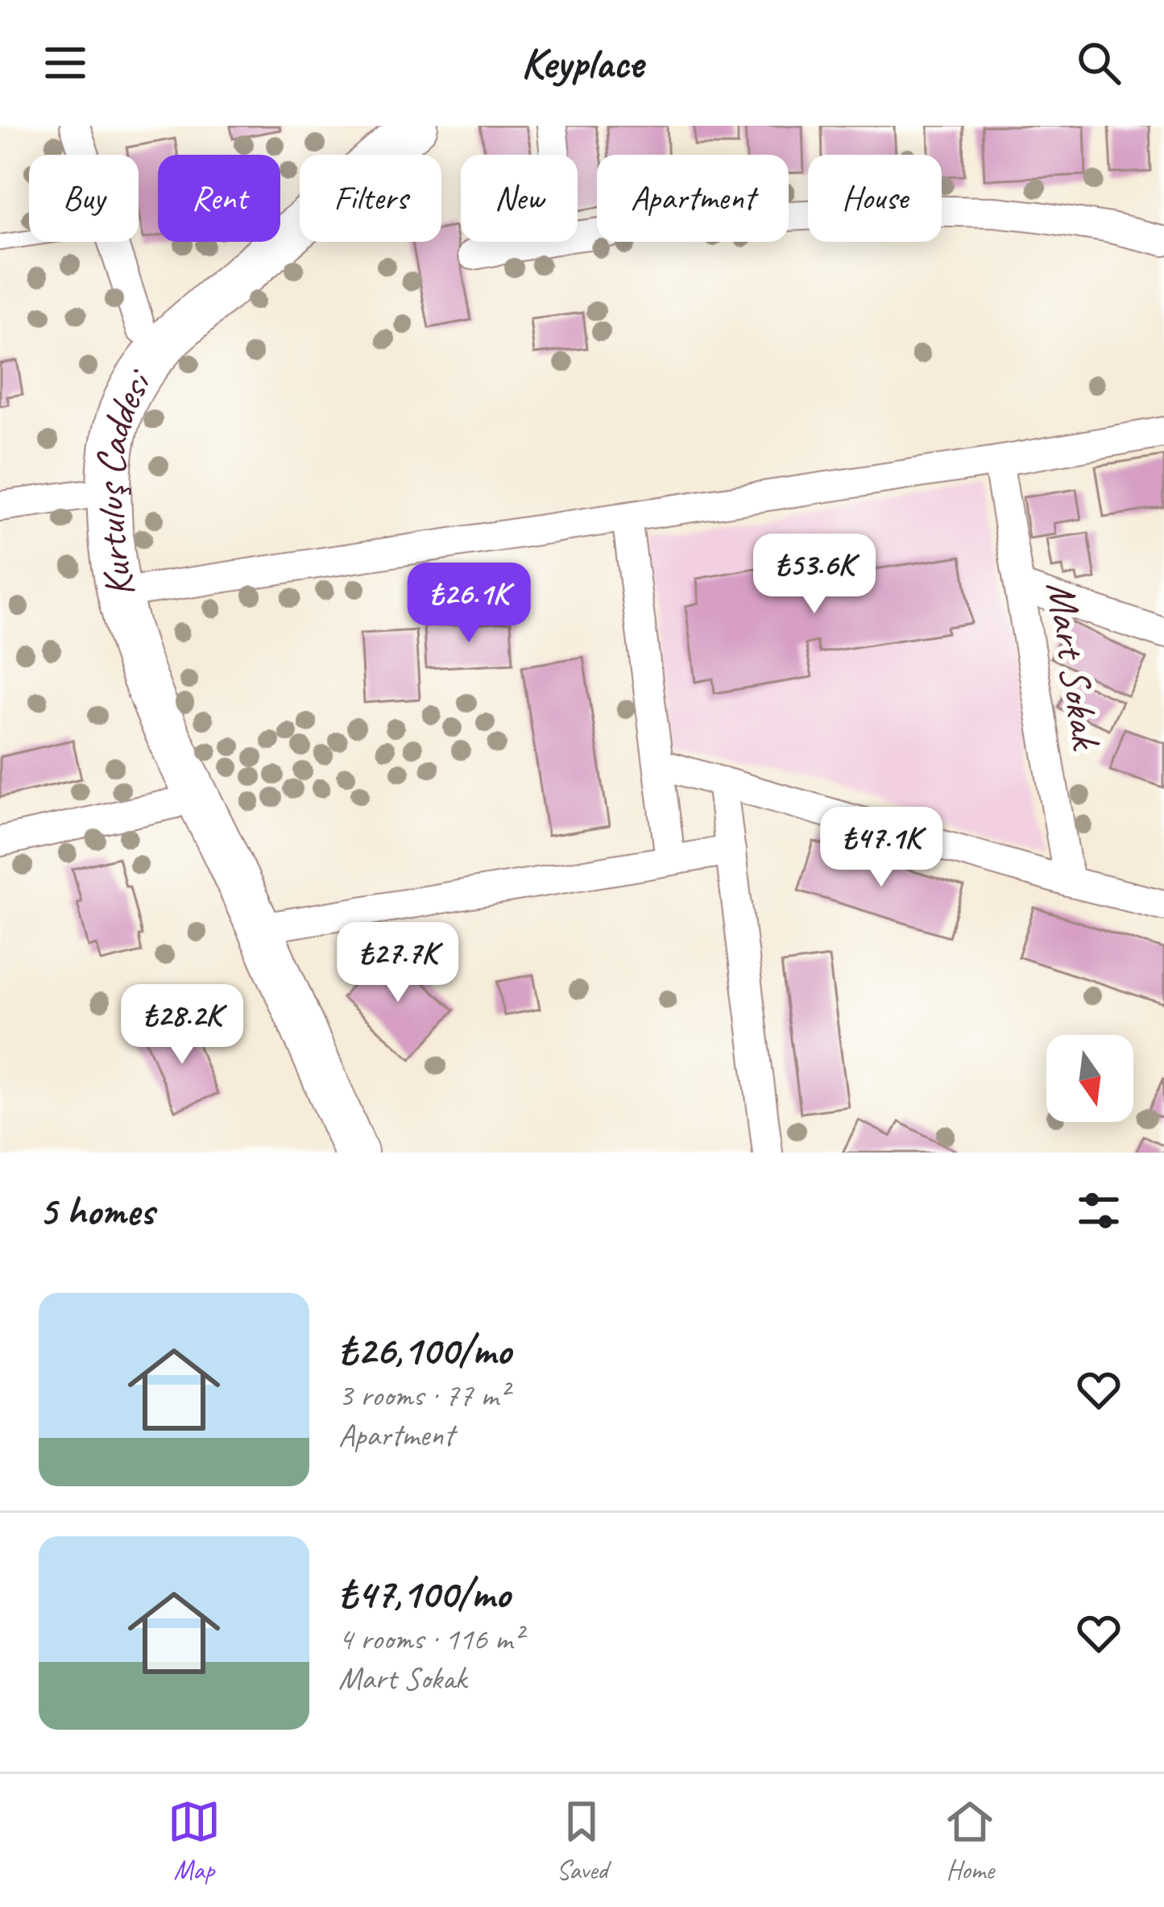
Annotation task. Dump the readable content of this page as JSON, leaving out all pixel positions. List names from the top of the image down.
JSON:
{
  "streets": {
    "main road": ["Kurtuluş Caddesi"],
    "street": ["Mart Sokak"]
  },
  "north": "bottom",
  "page": {
    "header": "Keyplace",
    "chip": [
      "Buy",
      "Rent",
      "Filters",
      "New",
      "Apartment",
      "House"
    ],
    "price": [
      "₺53.6K",
      "₺26.1K",
      "₺47.1K",
      "₺27.7K",
      "₺28.2K"
    ],
    "heading": "5 homes",
    "list": [
      {
        "name": "₺26,100/mo",
        "note": "3 rooms · 77 m² · Apartment"
      },
      {
        "name": "₺47,100/mo",
        "note": "4 rooms · 116 m² · Mart Sokak"
      }
    ],
    "tabs": ["Map", "Saved", "Home"]
  }
}
